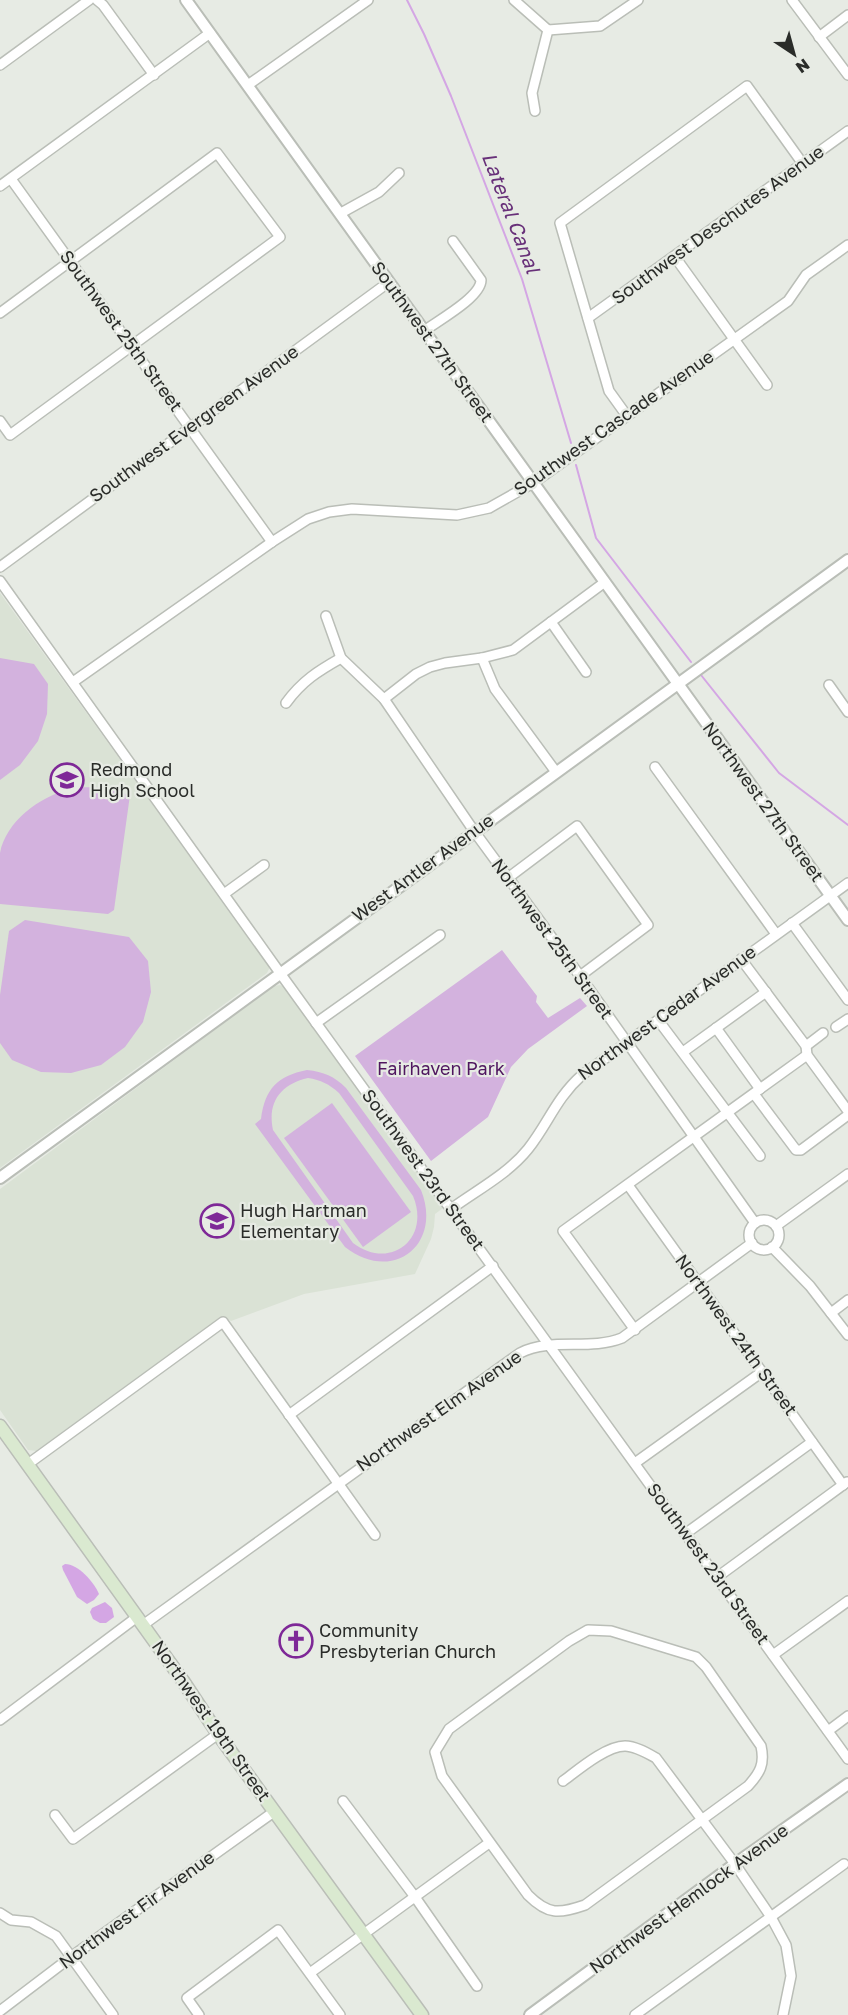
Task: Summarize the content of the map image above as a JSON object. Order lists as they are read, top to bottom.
{
  "streets": {
    "main road": ["Northwest 19th Street"],
    "street": [
      "Southwest Deschutes Avenue",
      "Southwest 25th Street",
      "Southwest 27th Street",
      "Southwest Cascade Avenue",
      "Southwest Evergreen Avenue",
      "Northwest 27th Street",
      "West Antler Avenue",
      "Northwest 25th Street",
      "Northwest Cedar Avenue",
      "Southwest 23rd Street",
      "Northwest 24th Street",
      "Northwest Elm Avenue",
      "Northwest Hemlock Avenue",
      "Northwest Fir Avenue"
    ]
  },
  "crossings": [
    ["Southwest 25th Street", "Southwest Cascade Avenue"],
    ["Southwest 25th Street", "Southwest Evergreen Avenue"],
    ["Southwest 27th Street", "Southwest Cascade Avenue"],
    ["Southwest 27th Street", "Southwest Evergreen Avenue"],
    ["Southwest 27th Street", "Northwest 27th Street"],
    ["Southwest 27th Street", "West Antler Avenue"],
    ["Southwest Cascade Avenue", "Southwest 23rd Street"],
    ["Northwest 27th Street", "West Antler Avenue"],
    ["Northwest 27th Street", "Northwest Cedar Avenue"],
    ["West Antler Avenue", "Northwest 25th Street"],
    ["West Antler Avenue", "Southwest 23rd Street"],
    ["Northwest 25th Street", "Northwest Cedar Avenue"],
    ["Northwest 25th Street", "Northwest Elm Avenue"],
    ["Northwest Cedar Avenue", "Southwest 23rd Street"],
    ["Southwest 23rd Street", "Northwest Elm Avenue"],
    ["Northwest 24th Street", "Northwest Elm Avenue"],
    ["Northwest Elm Avenue", "Northwest 19th Street"],
    ["Northwest 19th Street", "Northwest Fir Avenue"]
  ],
  "water": ["Lateral Canal"],
  "parks": ["Fairhaven Park"],
  "places": {
    "school or university": ["Redmond High School", "Hugh Hartman Elementary"],
    "church": ["Community Presbyterian Church"]
  },
  "north": "bottom right"
}
